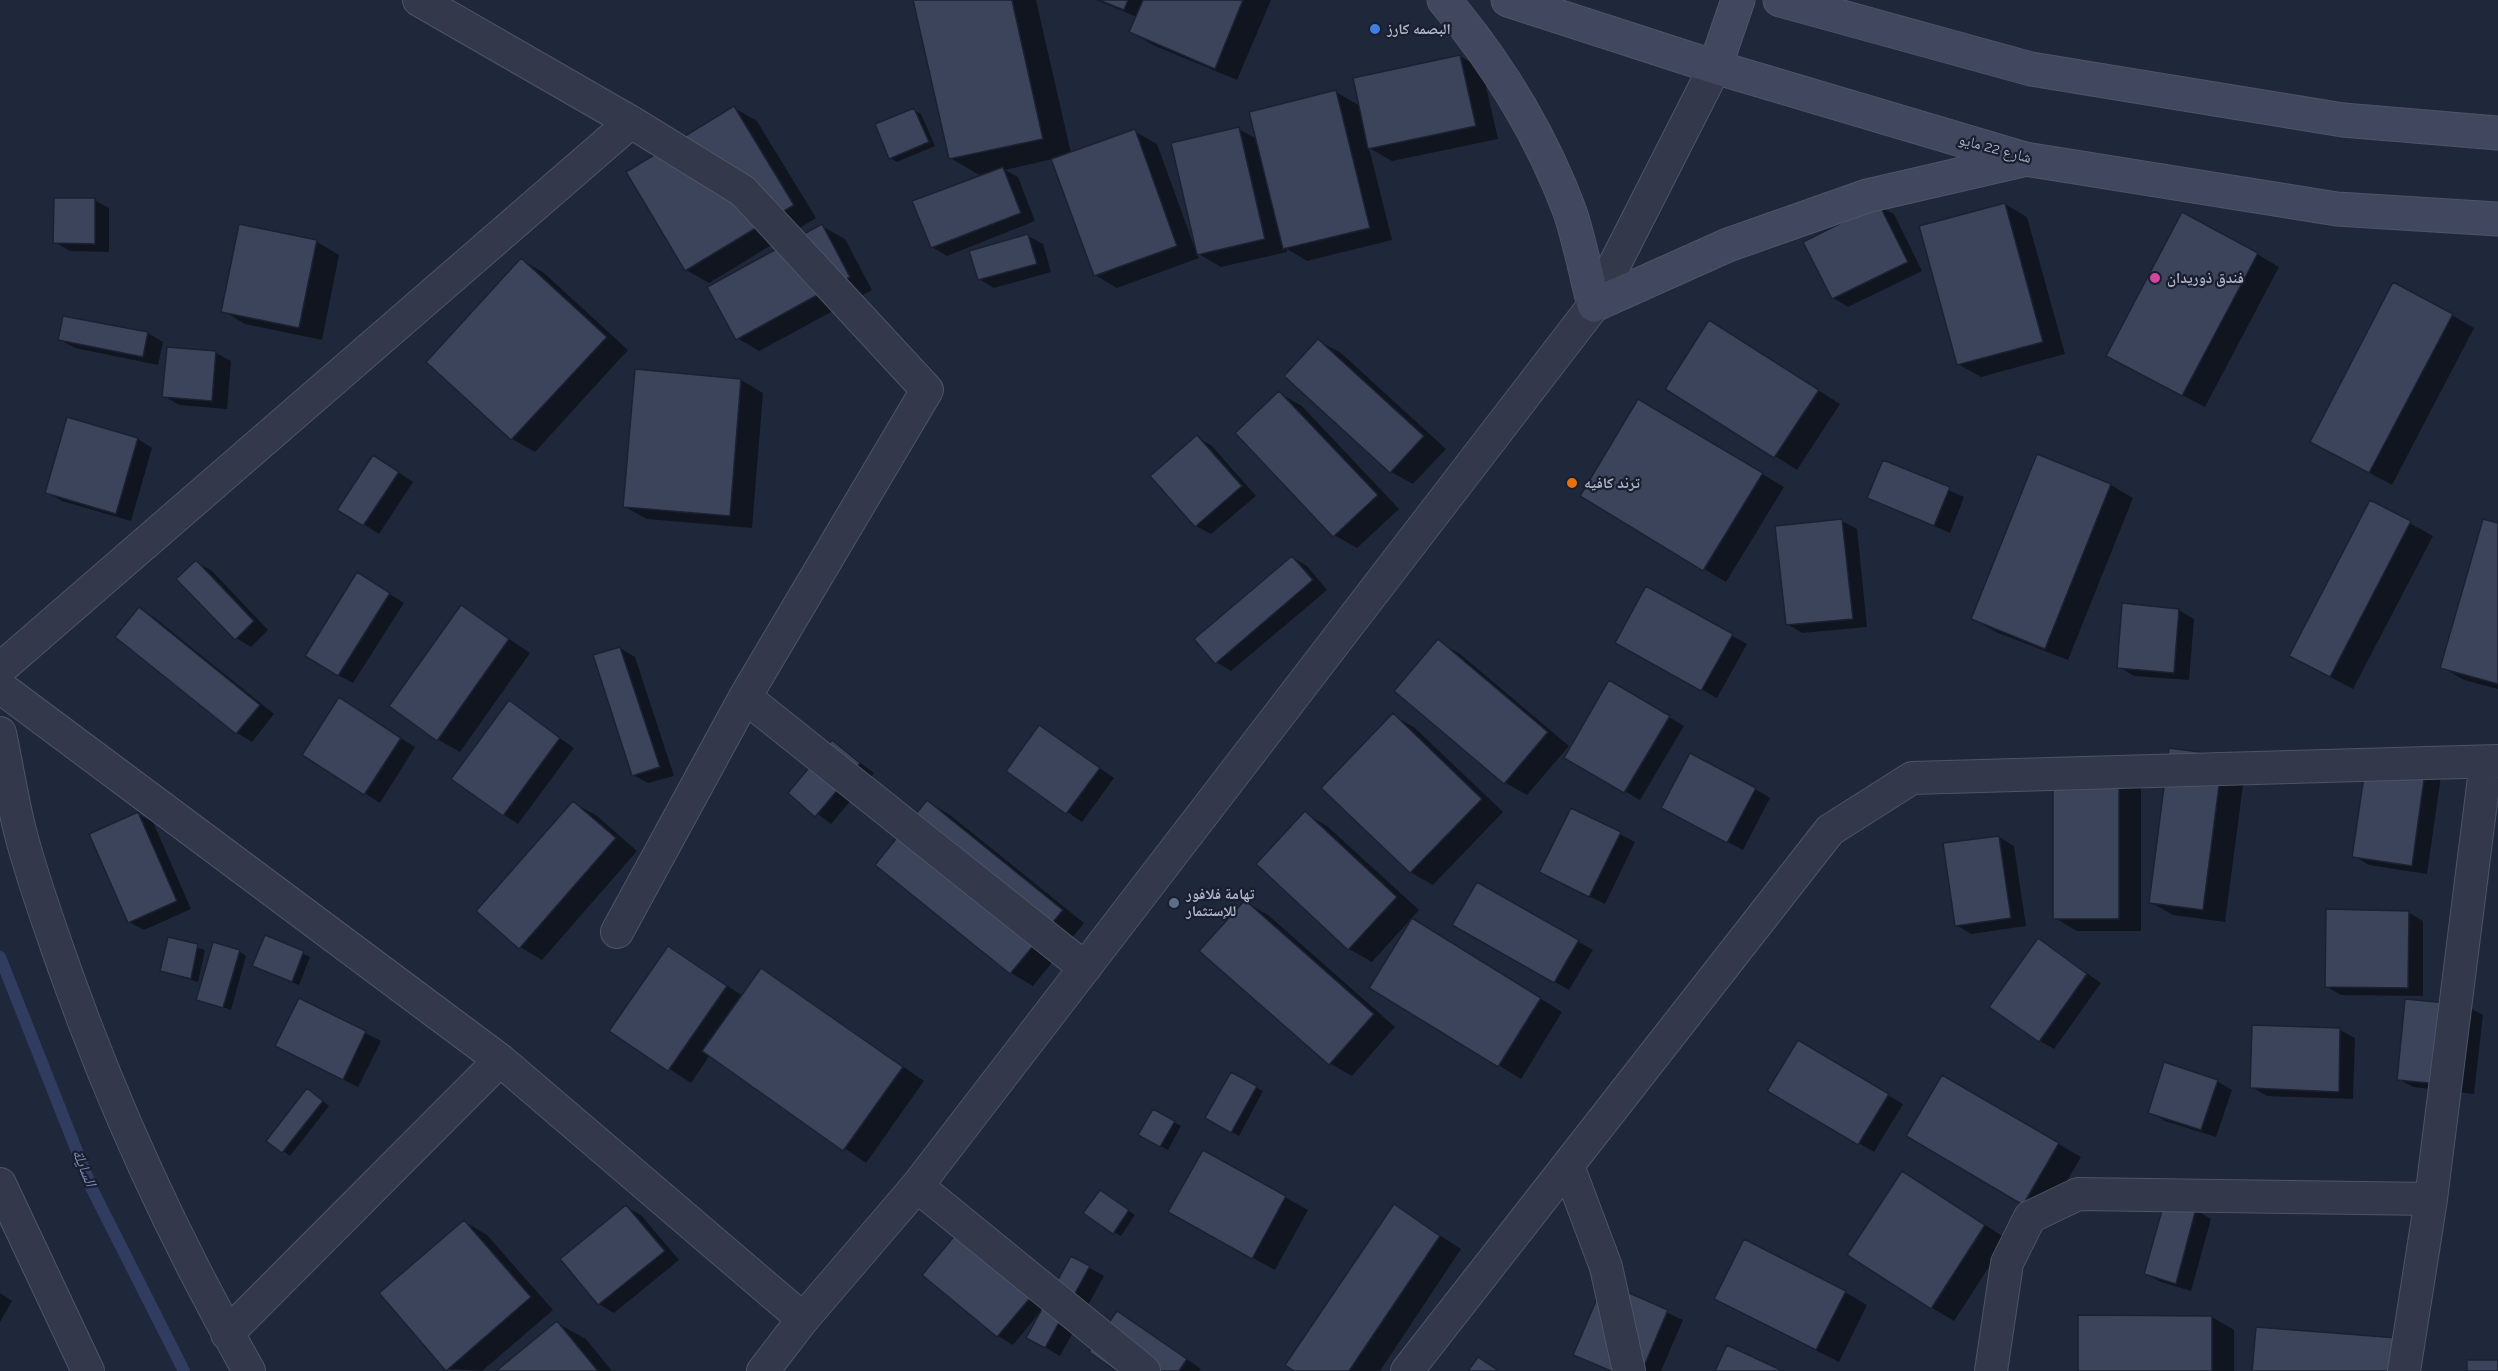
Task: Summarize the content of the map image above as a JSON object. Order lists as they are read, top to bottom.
{
  "streets": {
    "main road": ["شارع 22 مايو"]
  },
  "water": ["السايلة"],
  "places": [
    "البصمه كارز",
    "فندق ذوريدان",
    "ترند كافيه",
    "تهامة فلافور للإستثمار"
  ]
}
